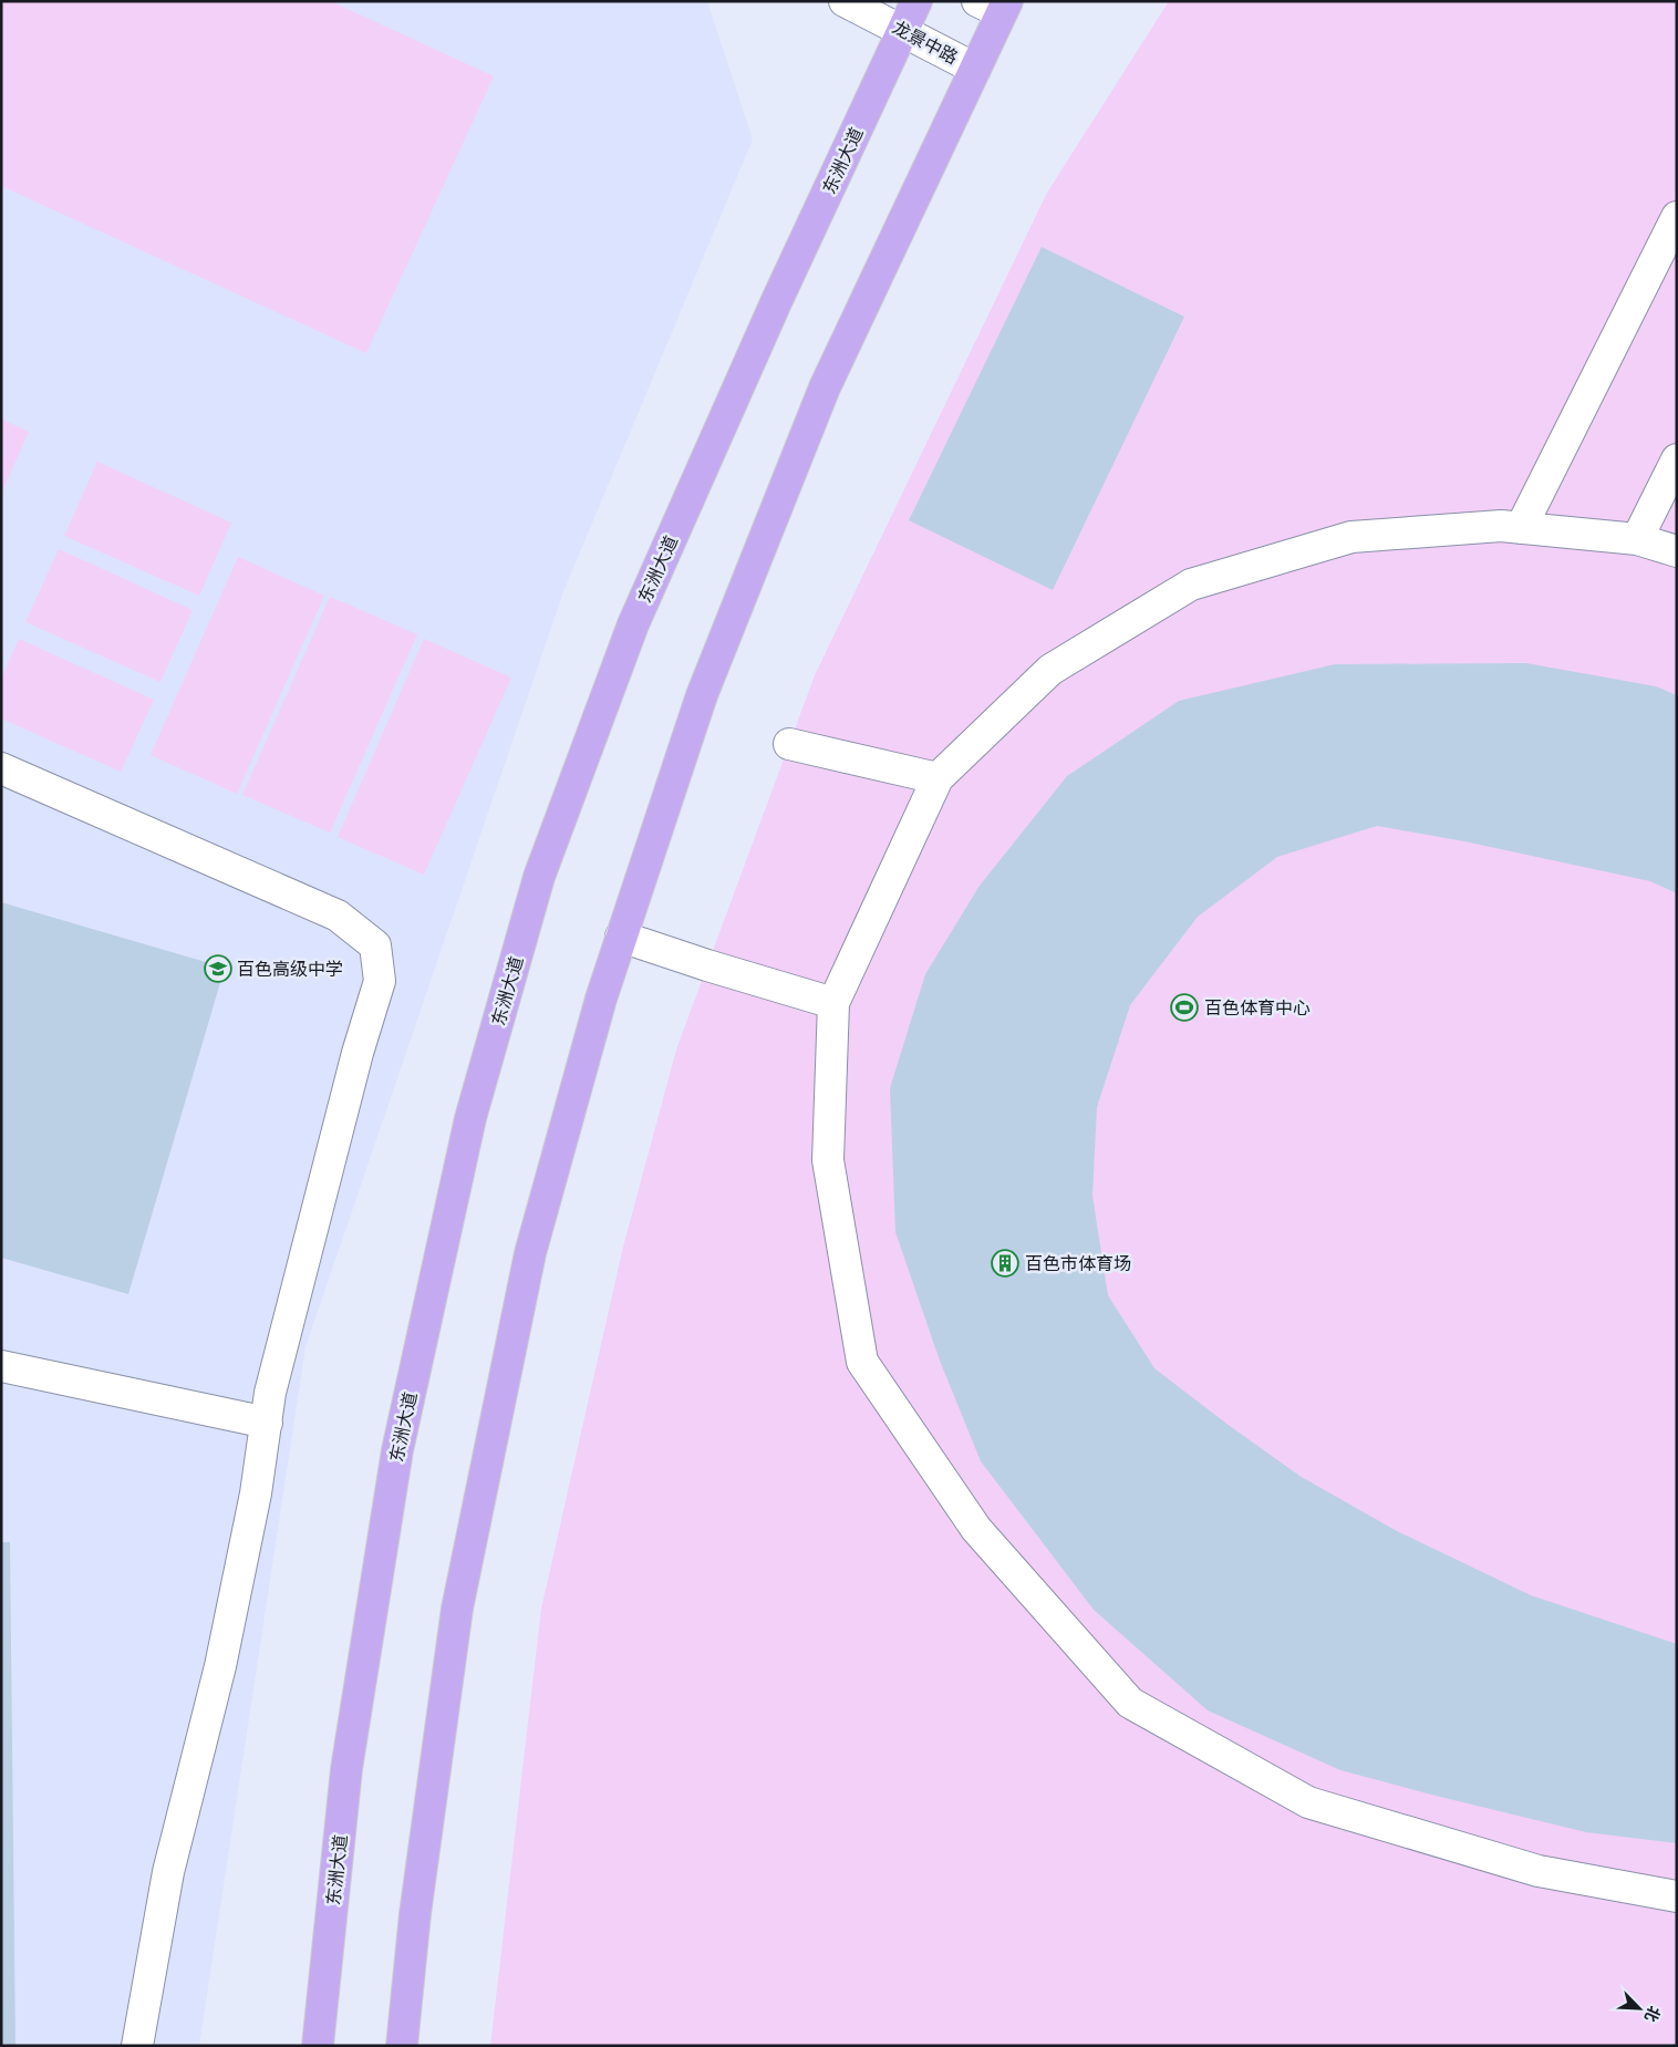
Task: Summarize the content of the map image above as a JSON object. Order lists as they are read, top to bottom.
{
  "streets": {
    "main road": ["东洲大道"],
    "street": ["龙景中路"]
  },
  "crossings": [
    ["龙景中路", "东洲大道"]
  ],
  "places": {
    "school or university": ["百色高级中学"],
    "sports": ["百色体育中心"],
    "building": ["百色市体育场"]
  },
  "north": "bottom right"
}
